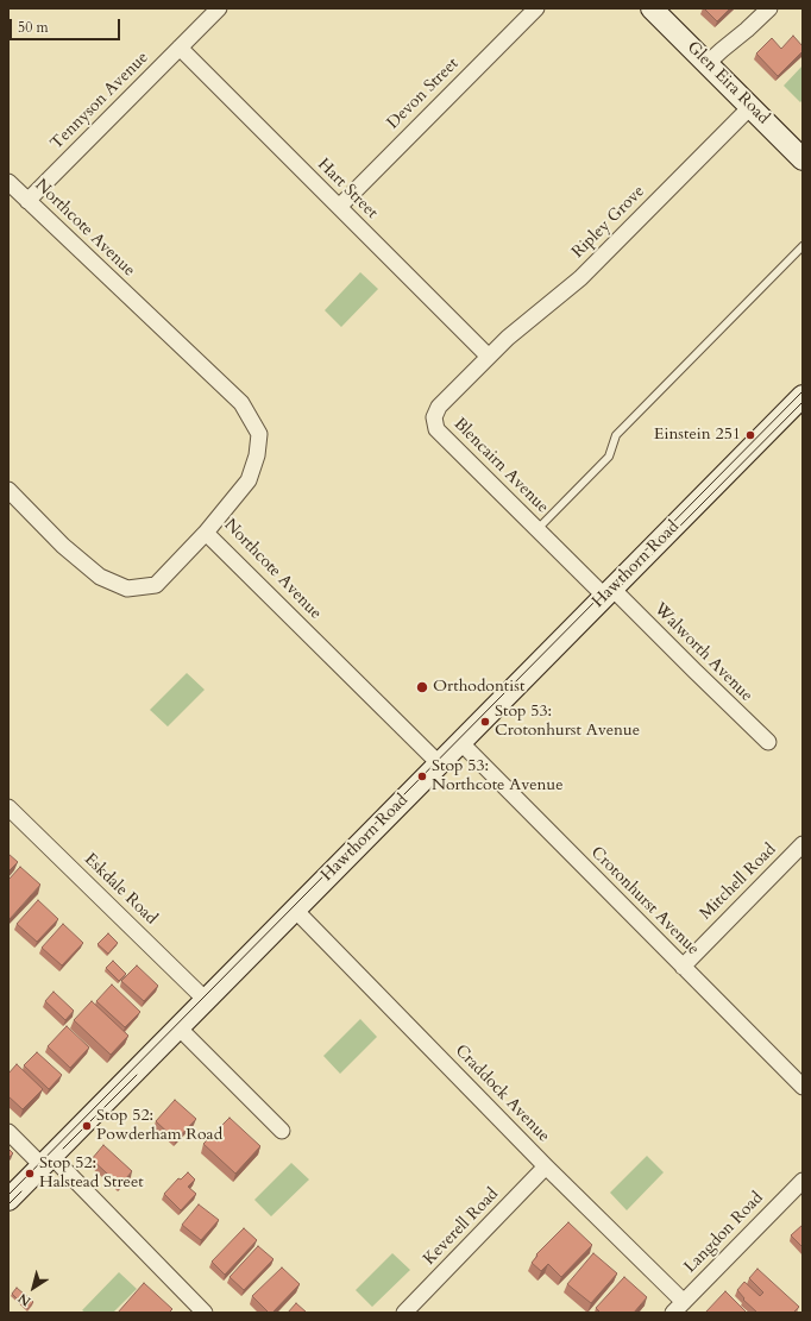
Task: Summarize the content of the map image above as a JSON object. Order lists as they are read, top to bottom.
{
  "streets": {
    "main road": ["Glen Eira Road", "Hawthorn Road"],
    "street": [
      "Devon Street",
      "Tennyson Avenue",
      "Hart Street",
      "Ripley Grove",
      "Northcote Avenue",
      "Blencairn Avenue",
      "Walworth Avenue",
      "Mitchell Road",
      "Eskdale Road",
      "Crotonhurst Avenue",
      "Craddock Avenue",
      "Keverell Road",
      "Langdon Road"
    ]
  },
  "crossings": [
    ["Glen Eira Road", "Ripley Grove"],
    ["Devon Street", "Hart Street"],
    ["Tennyson Avenue", "Hart Street"],
    ["Tennyson Avenue", "Northcote Avenue"],
    ["Hart Street", "Ripley Grove"],
    ["Hart Street", "Blencairn Avenue"],
    ["Ripley Grove", "Blencairn Avenue"],
    ["Northcote Avenue", "Hawthorn Road"],
    ["Blencairn Avenue", "Hawthorn Road"],
    ["Blencairn Avenue", "Walworth Avenue"],
    ["Hawthorn Road", "Walworth Avenue"],
    ["Hawthorn Road", "Eskdale Road"],
    ["Hawthorn Road", "Crotonhurst Avenue"],
    ["Hawthorn Road", "Craddock Avenue"],
    ["Mitchell Road", "Crotonhurst Avenue"],
    ["Craddock Avenue", "Keverell Road"],
    ["Craddock Avenue", "Langdon Road"]
  ],
  "places": [
    "Einstein 251",
    "Orthodontist",
    "Stop 53: Crotonhurst Avenue",
    "Stop 53: Northcote Avenue",
    "Stop 52: Powderham Road",
    "Stop 52: Halstead Street"
  ],
  "scale_bar": "50 m",
  "north": "bottom left"
}
